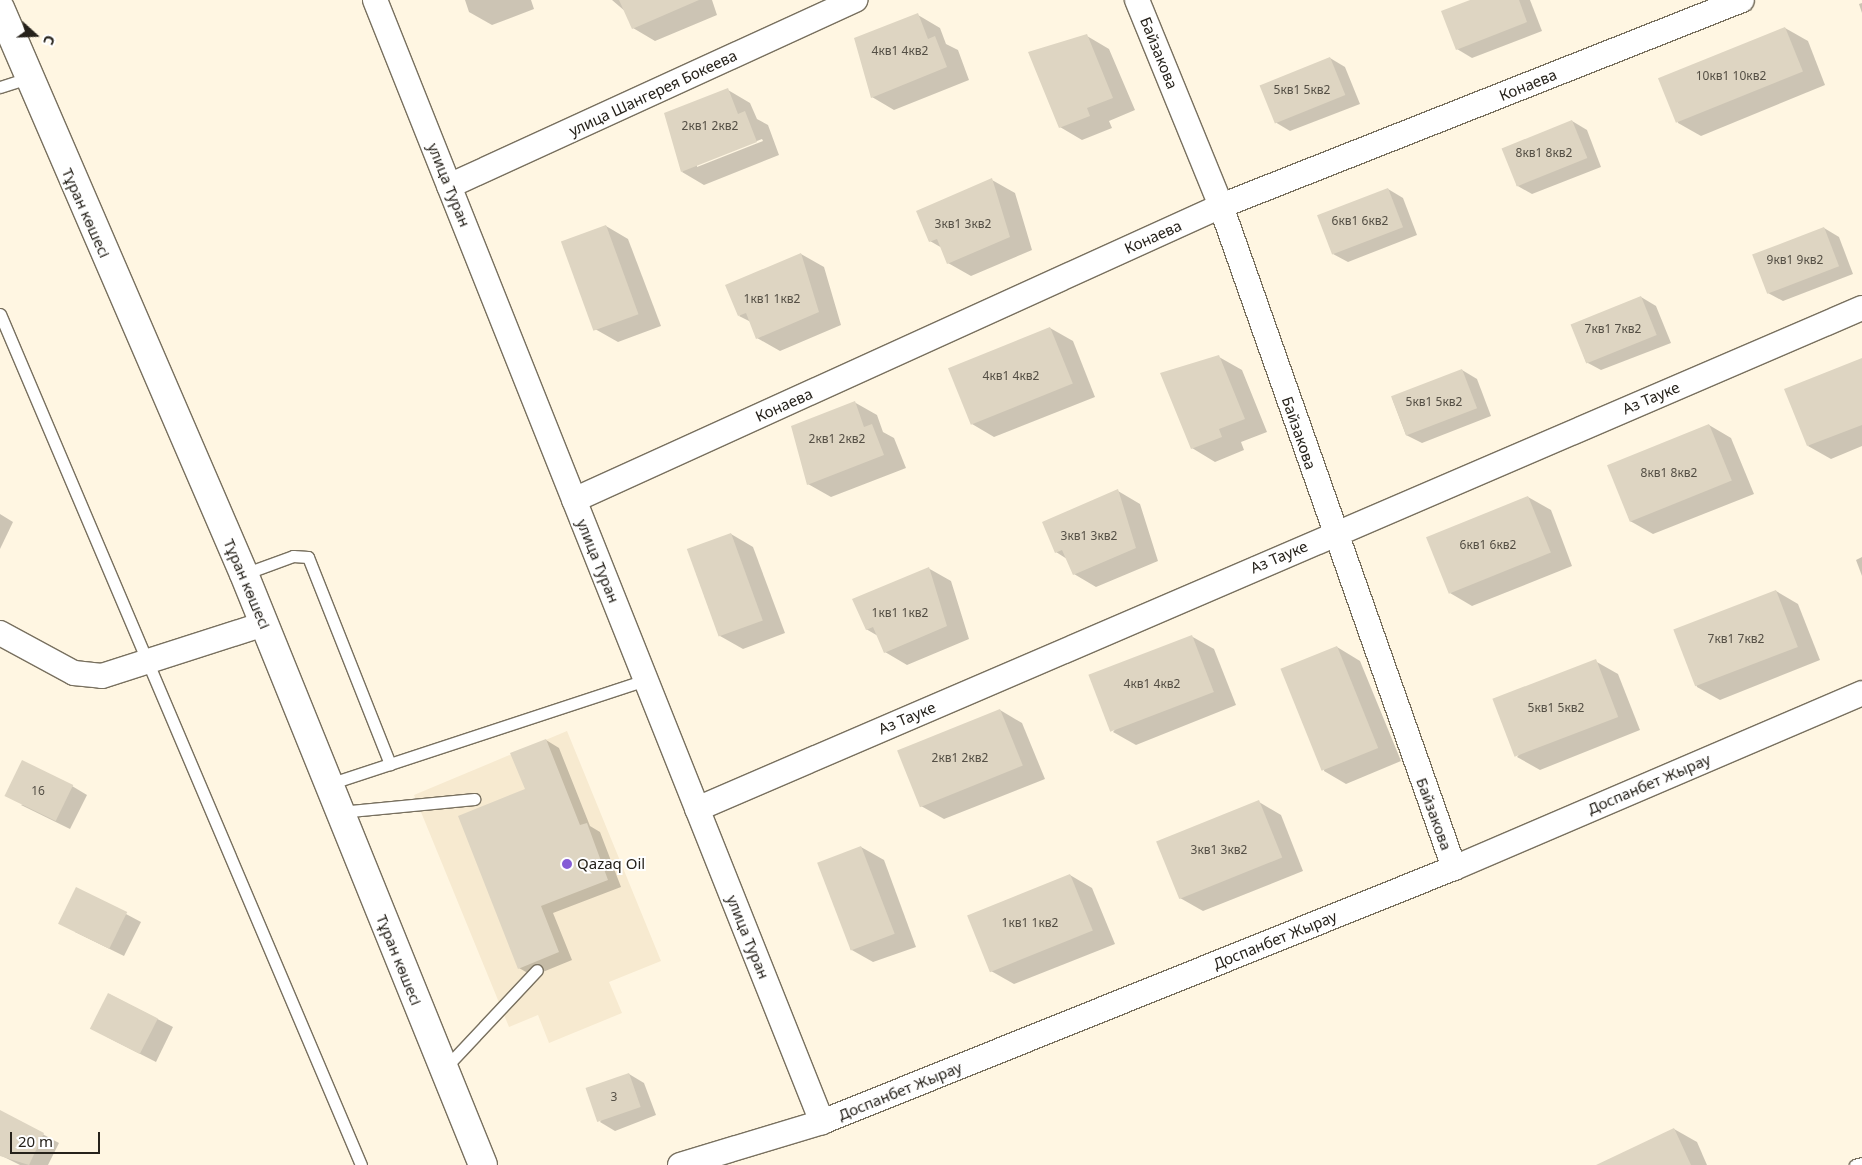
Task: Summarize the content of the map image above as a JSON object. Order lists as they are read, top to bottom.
{
  "streets": {
    "main road": ["Тұран көшесі"],
    "street": [
      "Байзакова",
      "Конаева",
      "улица Шангерея Бокеева",
      "улица Туран",
      "Аз Тауке",
      "Доспанбет Жырау"
    ]
  },
  "crossings": [
    ["Байзакова", "Конаева"],
    ["Байзакова", "Аз Тауке"],
    ["Байзакова", "Доспанбет Жырау"],
    ["Конаева", "улица Туран"],
    ["улица Шангерея Бокеева", "улица Туран"],
    ["улица Туран", "Аз Тауке"],
    ["улица Туран", "Доспанбет Жырау"]
  ],
  "places": ["Qazaq Oil"],
  "house_numbers": [
    "4кв1 4кв2",
    "10кв1 10кв2",
    "5кв1 5кв2",
    "2кв1 2кв2",
    "8кв1 8кв2",
    "6кв1 6кв2",
    "3кв1 3кв2",
    "9кв1 9кв2",
    "1кв1 1кв2",
    "7кв1 7кв2",
    "4кв1 4кв2",
    "5кв1 5кв2",
    "2кв1 2кв2",
    "8кв1 8кв2",
    "3кв1 3кв2",
    "6кв1 6кв2",
    "1кв1 1кв2",
    "7кв1 7кв2",
    "4кв1 4кв2",
    "5кв1 5кв2",
    "2кв1 2кв2",
    "16",
    "3кв1 3кв2",
    "1кв1 1кв2",
    "3"
  ],
  "scale_bar": "20 m",
  "north": "right"
}
